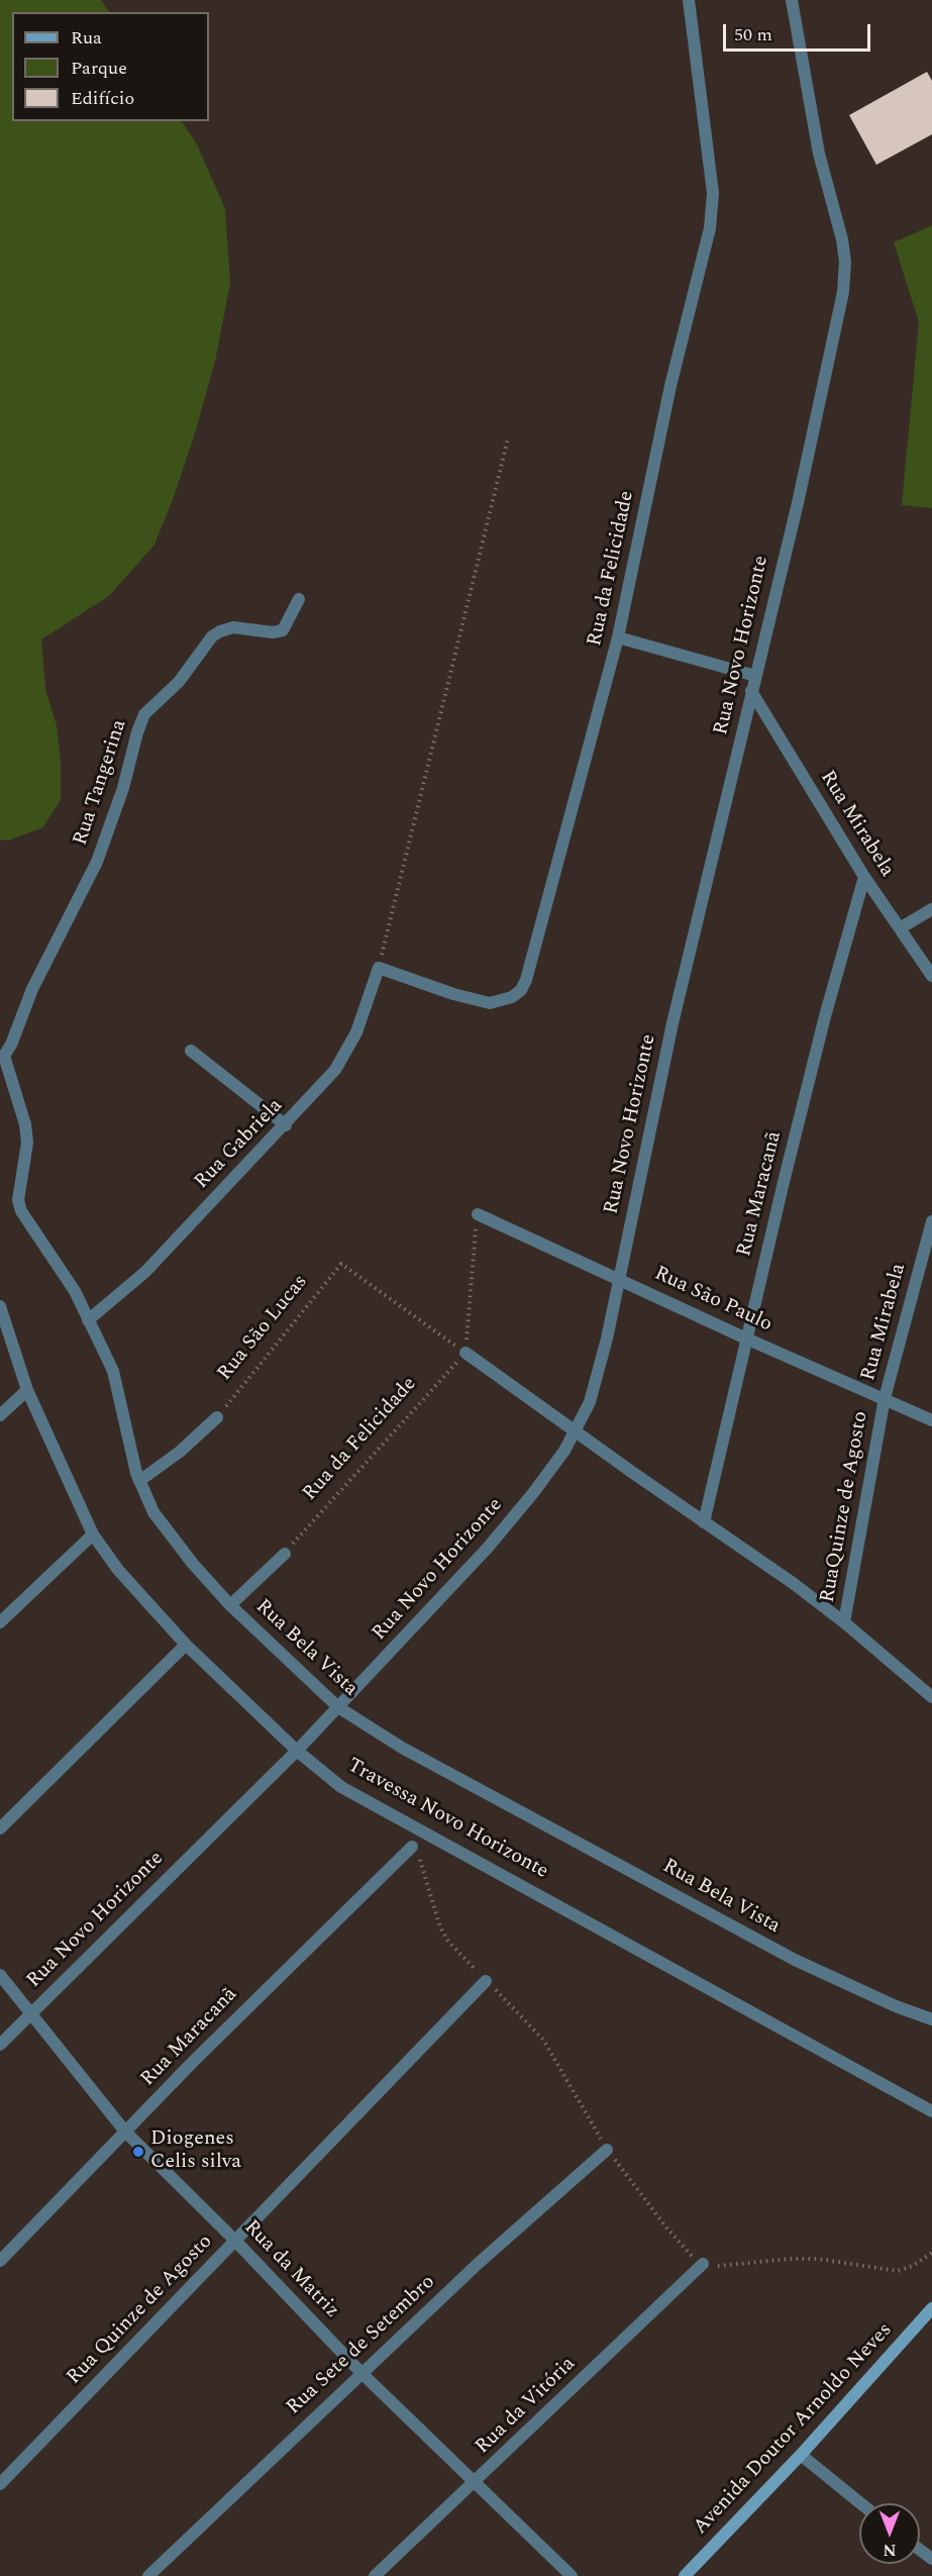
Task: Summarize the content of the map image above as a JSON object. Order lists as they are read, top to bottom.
{
  "streets": {
    "main road": ["Avenida Doutor Arnoldo Neves"],
    "street": [
      "Rua da Felicidade",
      "Rua Novo Horizonte",
      "Rua Tangerina",
      "Rua Mirabela",
      "Rua Gabriela",
      "Rua Maracanã",
      "Rua São Paulo",
      "RuaQuinze de Agosto",
      "Rua Bela Vista",
      "Travessa Novo Horizonte",
      "Rua da Matriz",
      "Rua Quinze de Agosto",
      "Rua Sete de Setembro",
      "Rua da Vitória"
    ],
    "path": ["Rua São Lucas"]
  },
  "crossings": [
    ["Rua da Felicidade", "Rua Gabriela"],
    ["Rua da Felicidade", "Rua São Lucas"],
    ["Rua Novo Horizonte", "Rua Mirabela"],
    ["Rua Novo Horizonte", "Rua São Paulo"],
    ["Rua Novo Horizonte", "Rua Bela Vista"],
    ["Rua Novo Horizonte", "Travessa Novo Horizonte"],
    ["Rua Novo Horizonte", "Rua da Matriz"],
    ["Rua Tangerina", "Rua Bela Vista"],
    ["Rua Mirabela", "Rua Maracanã"],
    ["Rua Mirabela", "Rua São Paulo"],
    ["Rua Mirabela", "RuaQuinze de Agosto"],
    ["Rua Gabriela", "Rua Bela Vista"],
    ["Rua Maracanã", "Rua São Paulo"],
    ["Rua Maracanã", "Rua da Matriz"],
    ["Rua São Paulo", "RuaQuinze de Agosto"],
    ["Rua da Matriz", "Rua Quinze de Agosto"],
    ["Rua da Matriz", "Rua Sete de Setembro"],
    ["Rua da Matriz", "Rua da Vitória"]
  ],
  "places": ["Diogenes Celis silva"],
  "legend": ["Rua", "Parque", "Edifício"],
  "scale_bar": "50 m",
  "north": "bottom"
}
